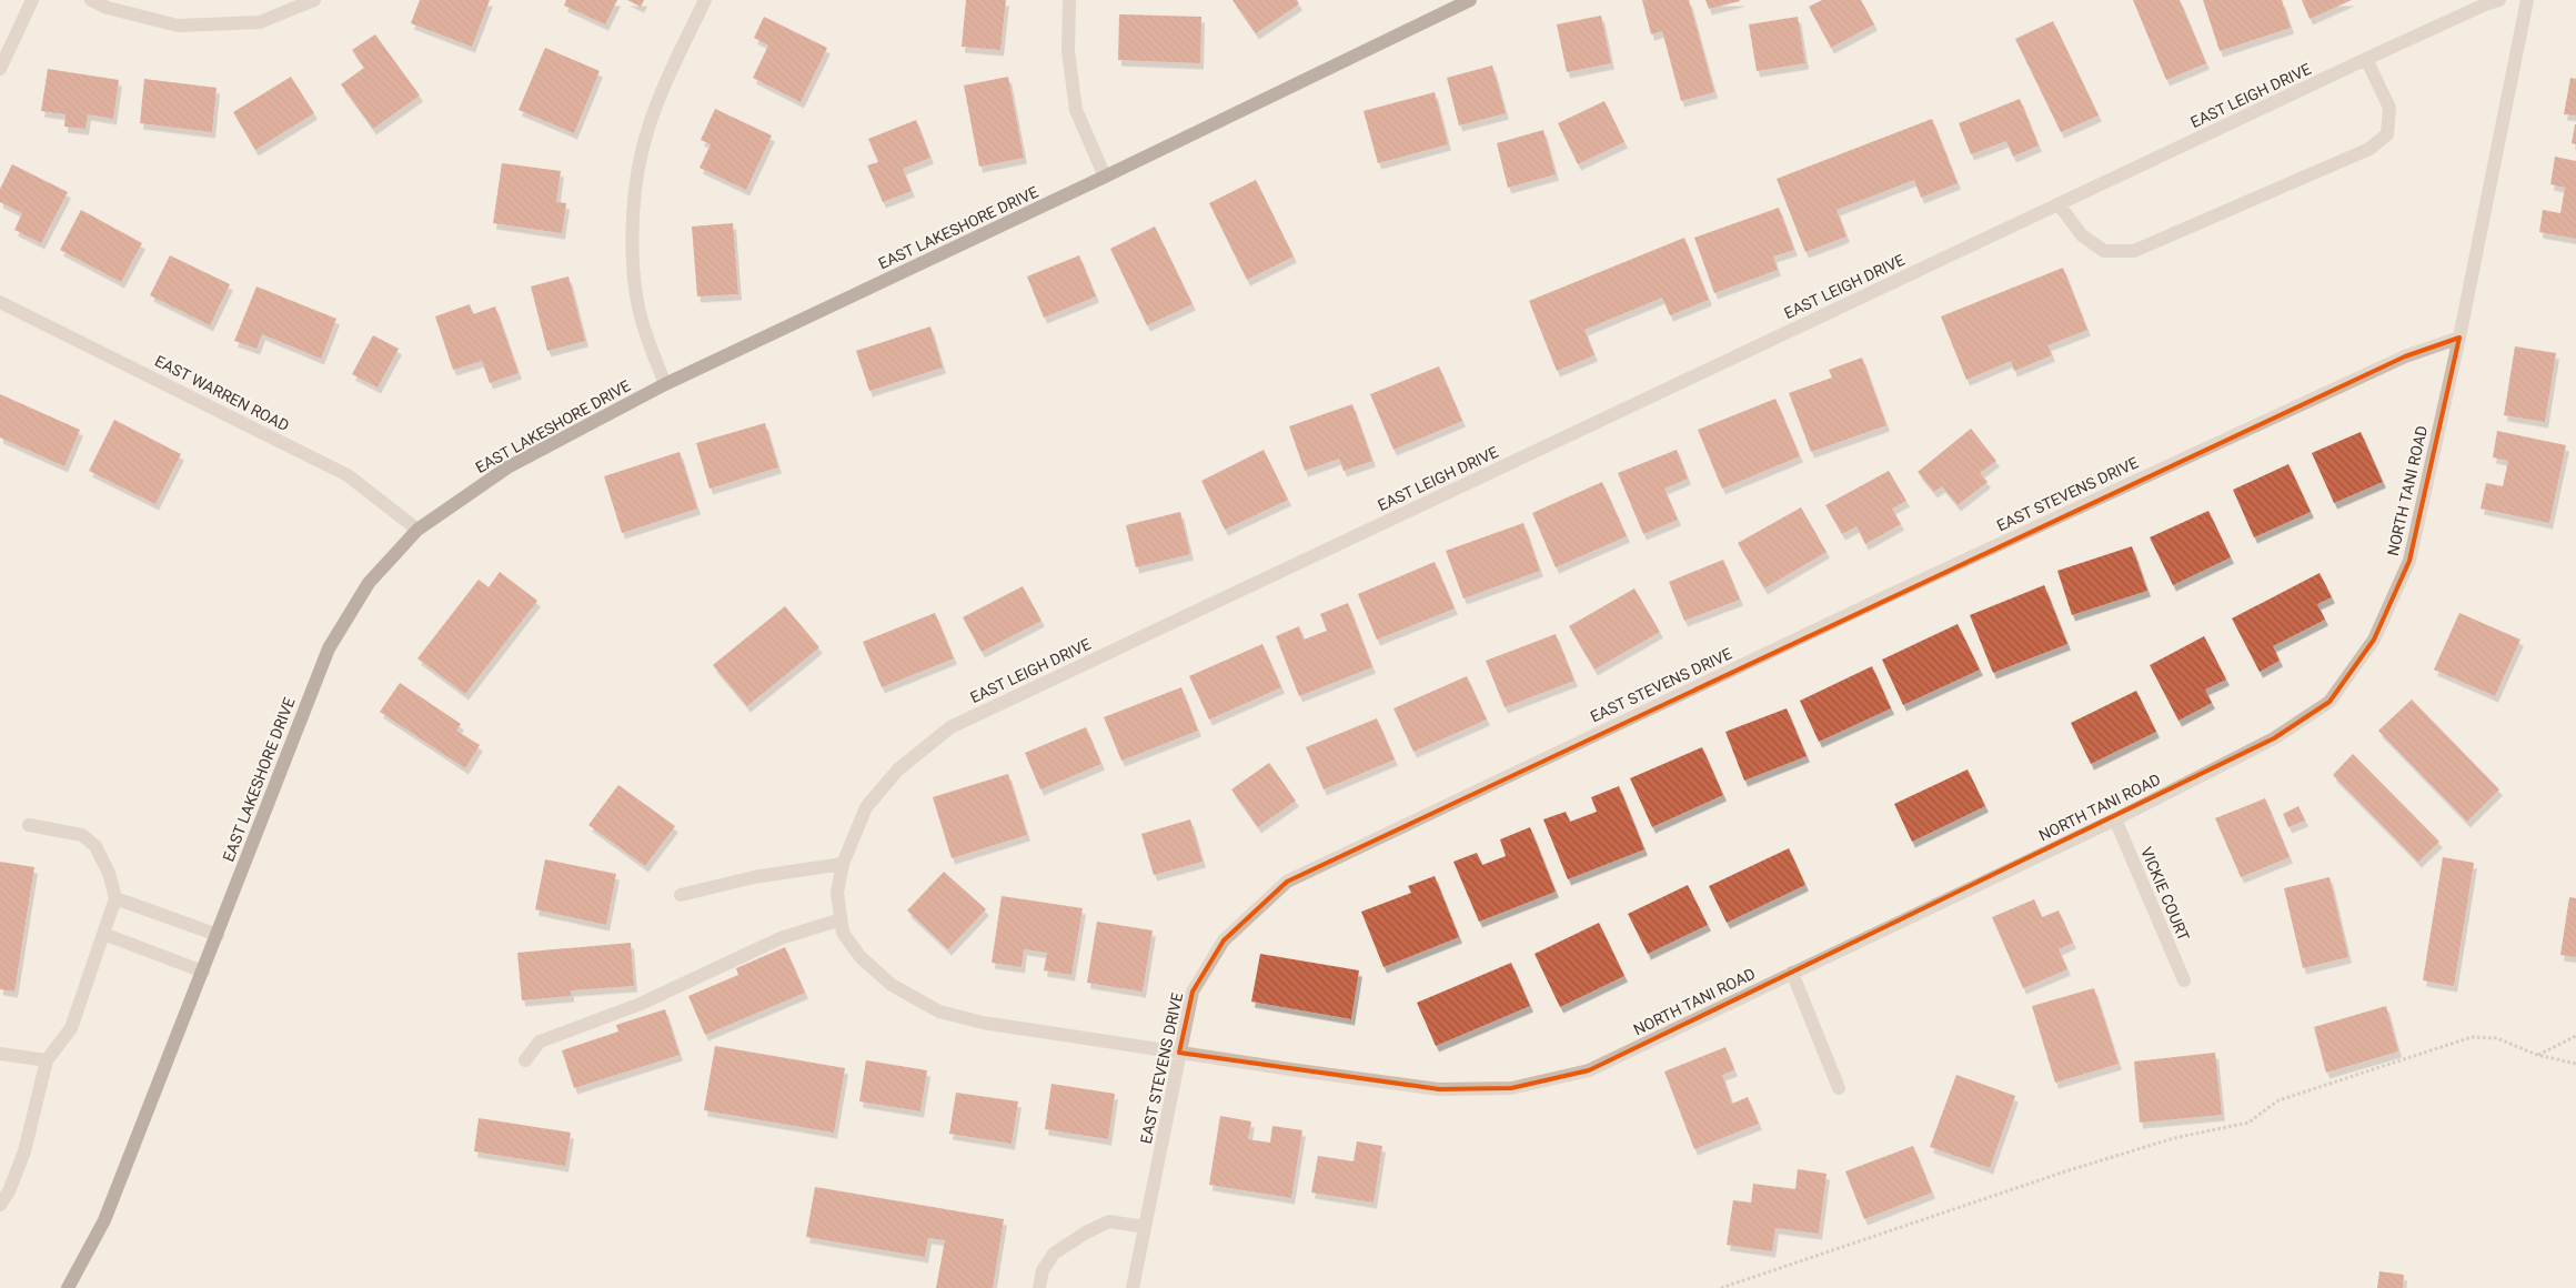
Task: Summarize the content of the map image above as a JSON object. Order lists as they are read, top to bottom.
{
  "streets": {
    "main road": ["EAST LAKESHORE DRIVE"],
    "street": [
      "EAST LEIGH DRIVE",
      "EAST WARREN ROAD",
      "NORTH TANI ROAD",
      "EAST STEVENS DRIVE",
      "VICKIE COURT"
    ]
  },
  "crossings": [
    ["EAST LEIGH DRIVE", "NORTH TANI ROAD"],
    ["EAST LEIGH DRIVE", "EAST STEVENS DRIVE"],
    ["EAST LAKESHORE DRIVE", "EAST WARREN ROAD"],
    ["NORTH TANI ROAD", "EAST STEVENS DRIVE"],
    ["NORTH TANI ROAD", "VICKIE COURT"]
  ]
}
